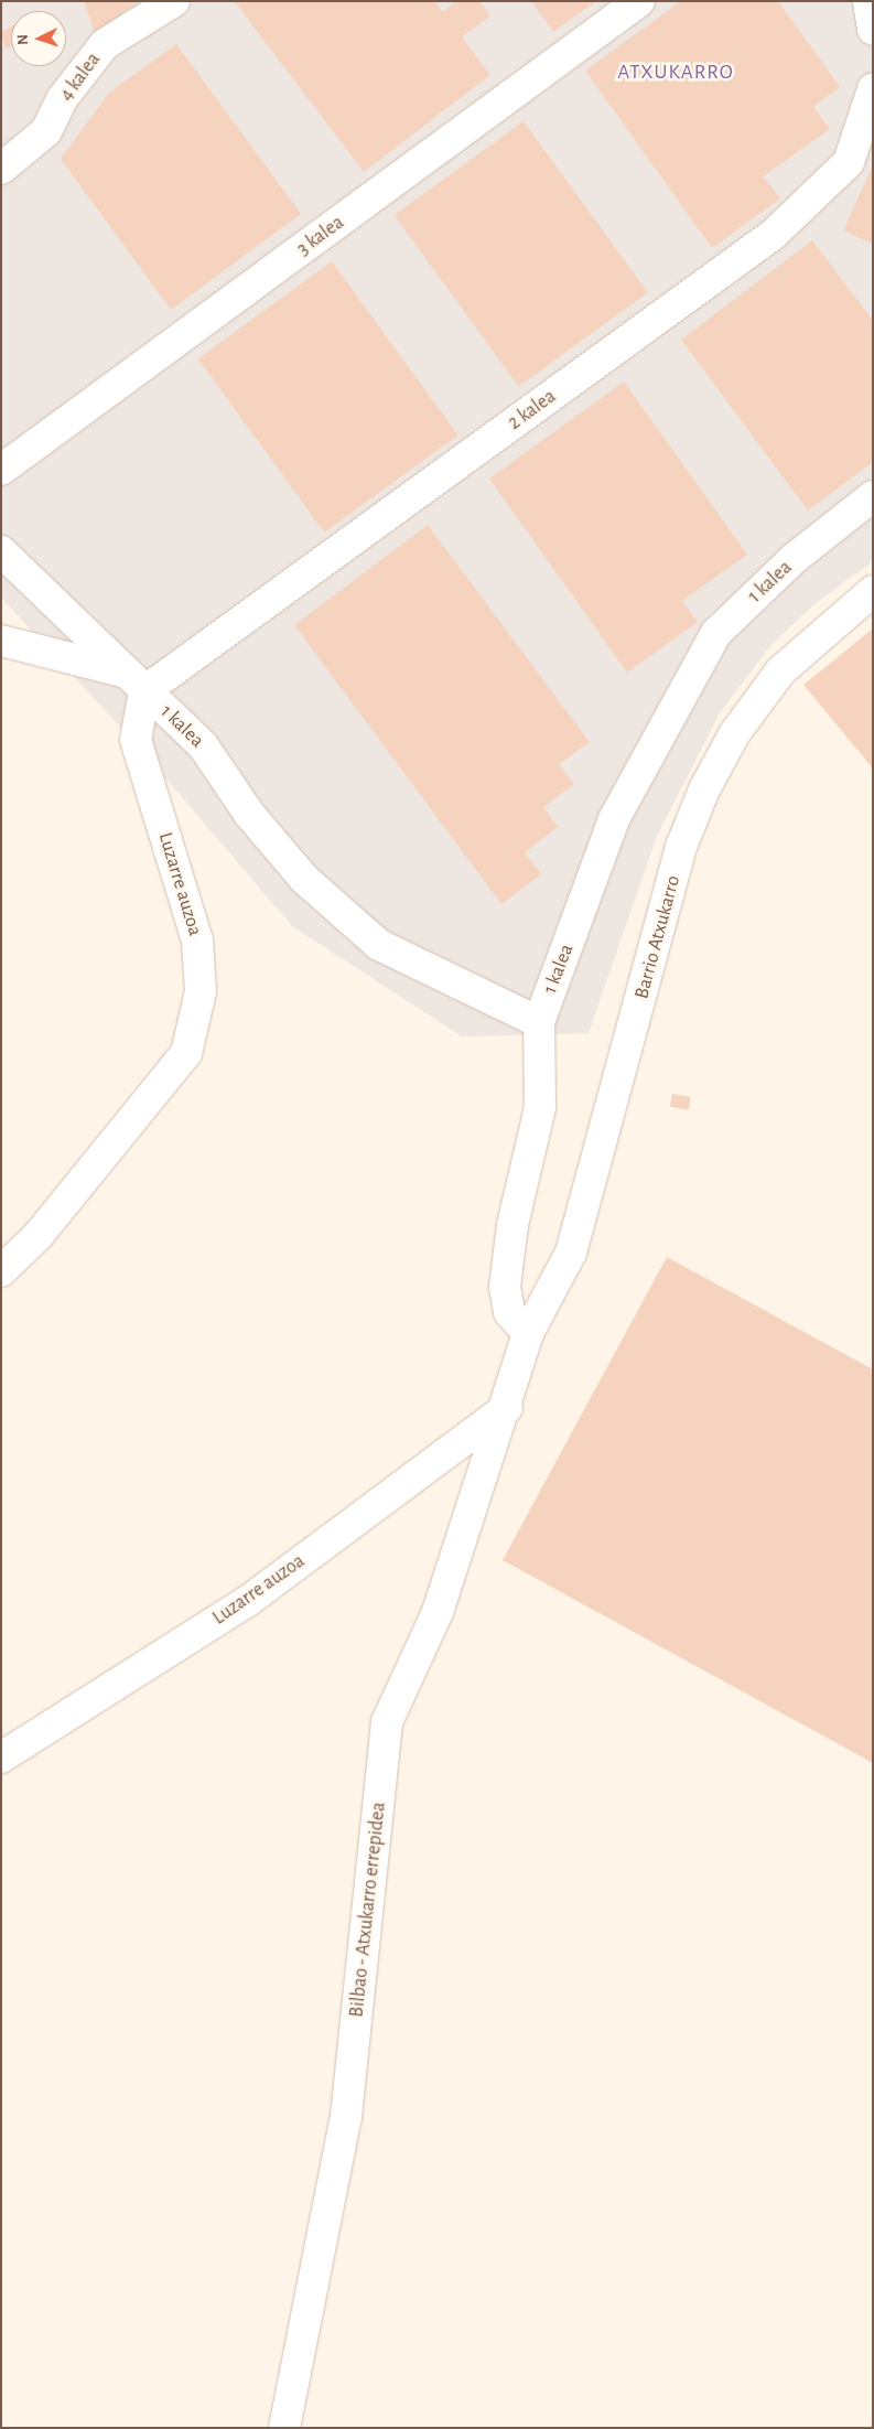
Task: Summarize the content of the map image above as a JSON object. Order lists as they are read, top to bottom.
{
  "streets": {
    "street": [
      "4 kalea",
      "3 kalea",
      "2 kalea",
      "1 kalea",
      "Luzarre auzoa",
      "Barrio Atxukarro",
      "Bilbao - Atxukarro errepidea"
    ]
  },
  "crossings": [
    ["2 kalea", "1 kalea"],
    ["2 kalea", "Luzarre auzoa"],
    ["1 kalea", "Luzarre auzoa"],
    ["Luzarre auzoa", "Barrio Atxukarro"],
    ["Luzarre auzoa", "Bilbao - Atxukarro errepidea"],
    ["Barrio Atxukarro", "Bilbao - Atxukarro errepidea"]
  ],
  "districts": ["ATXUKARRO"],
  "north": "left"
}
